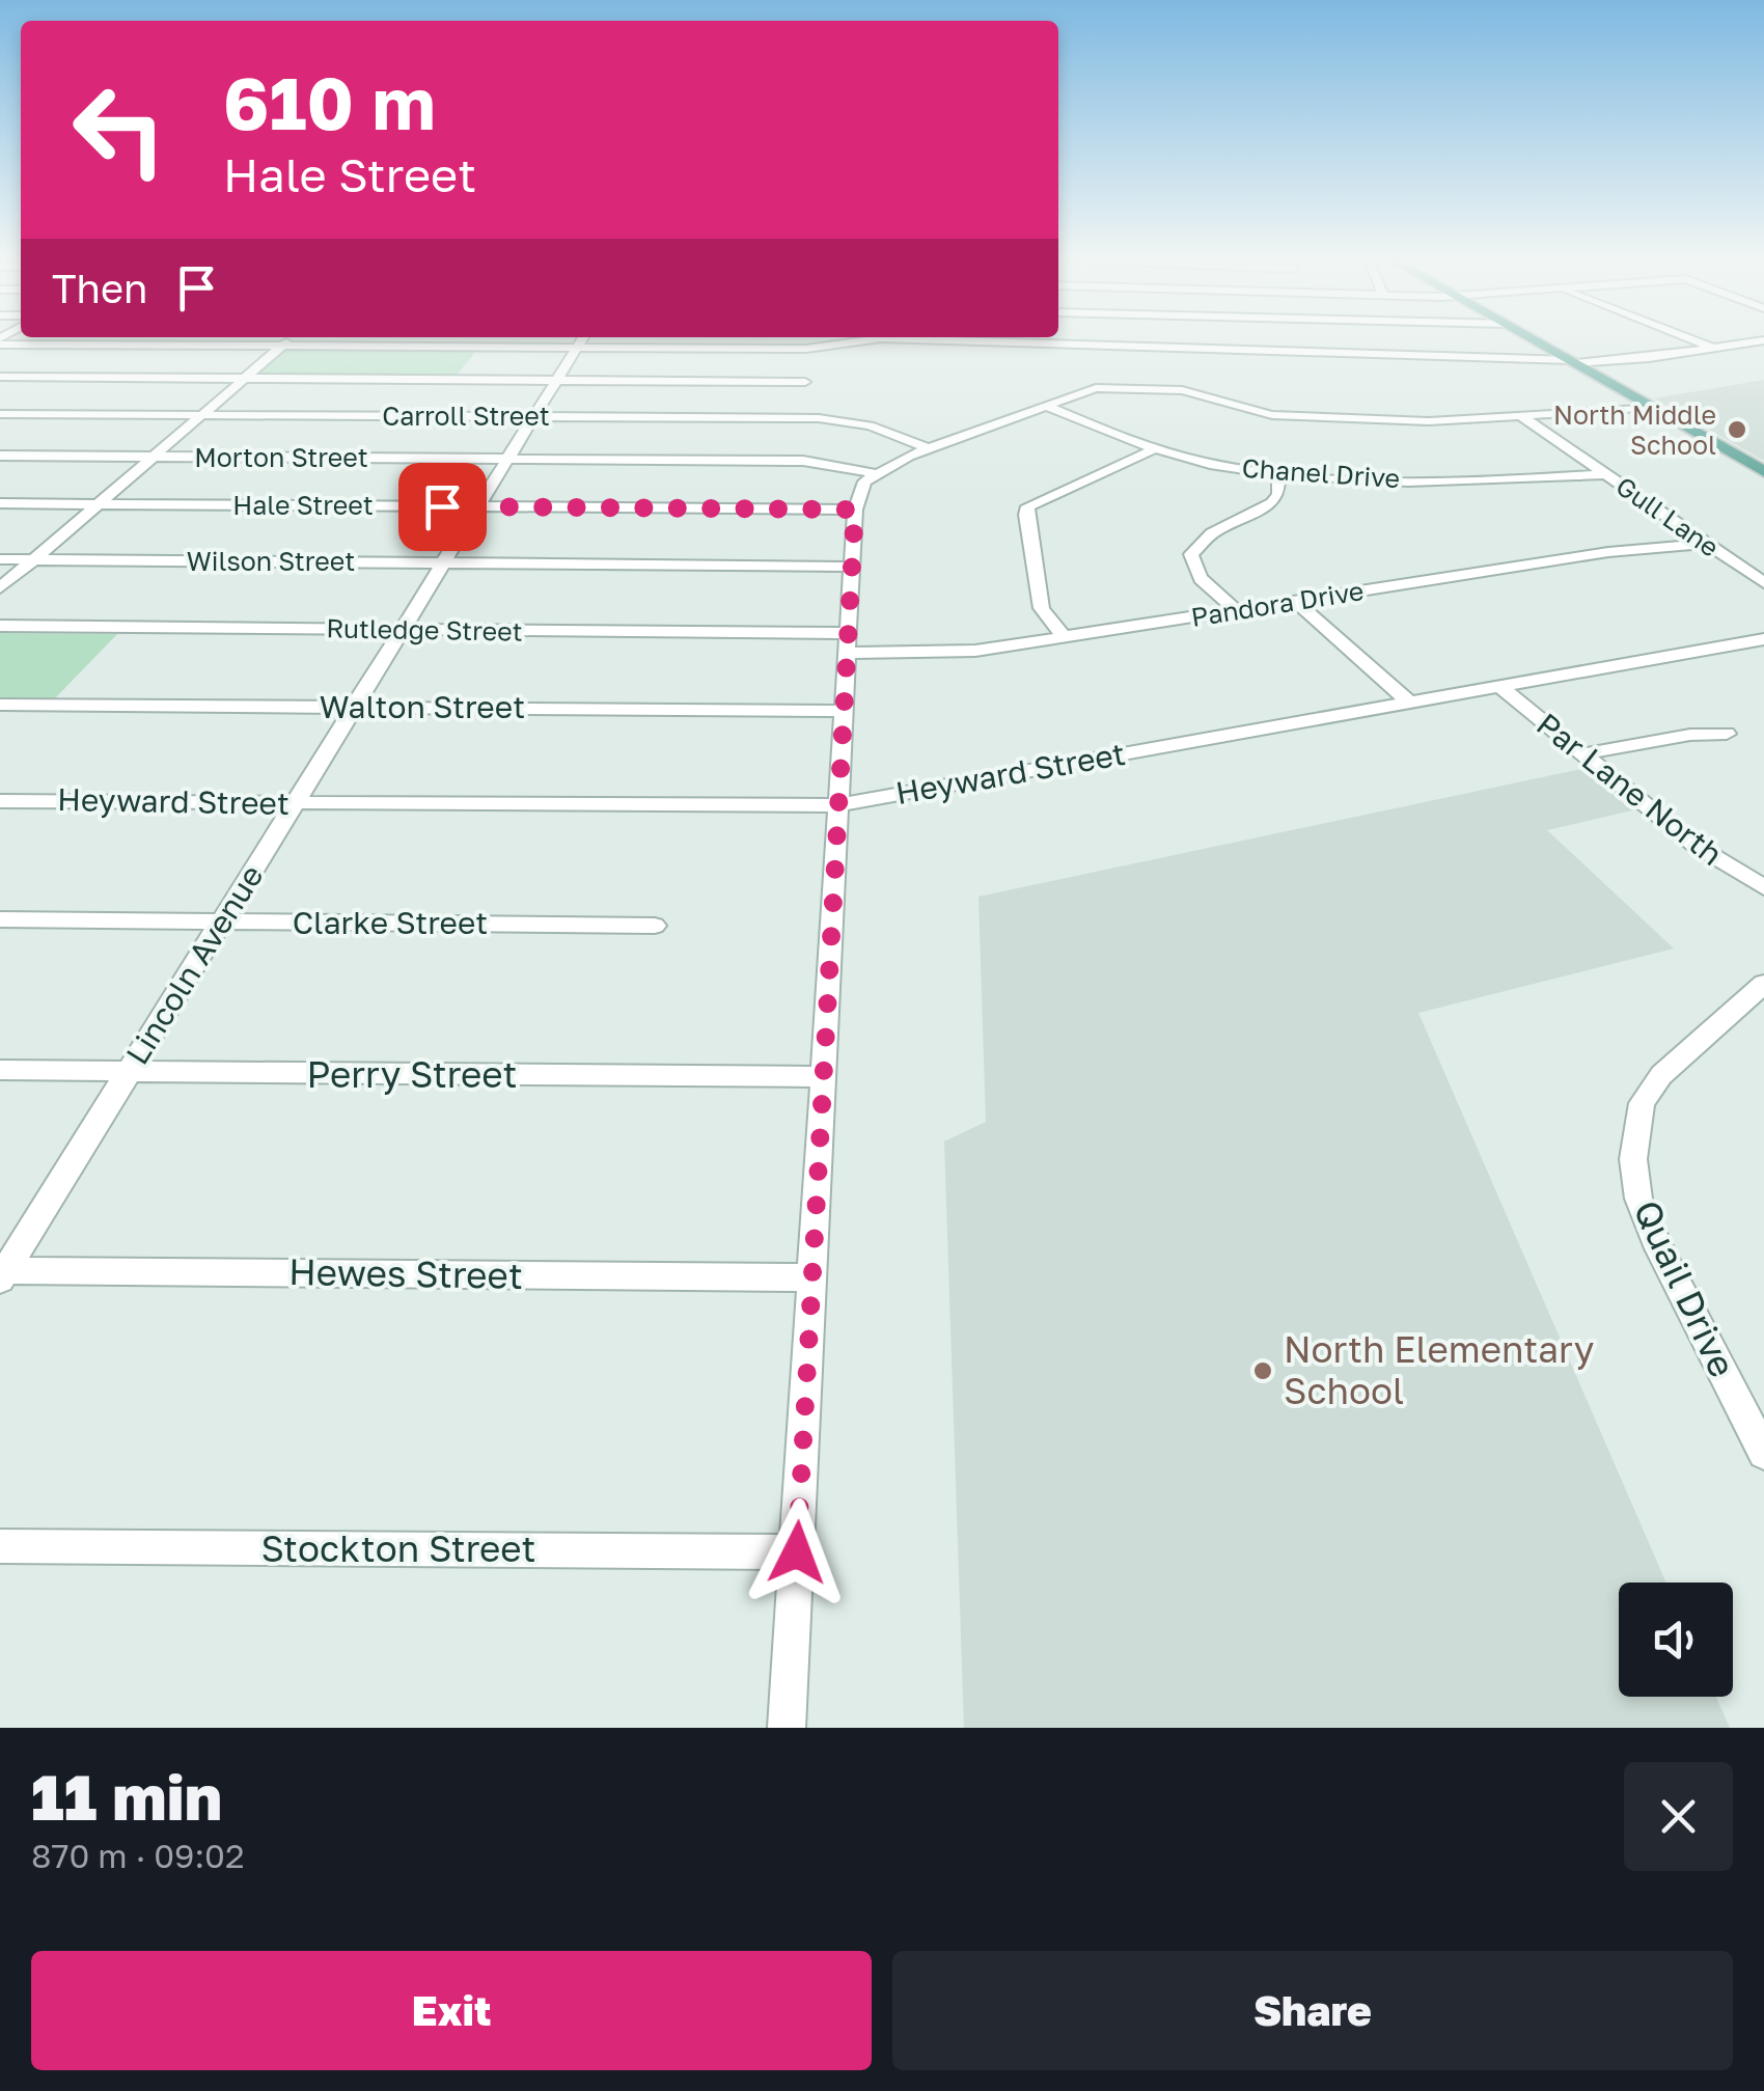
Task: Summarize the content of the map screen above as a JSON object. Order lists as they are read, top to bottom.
{
  "streets": {
    "street": [
      "Carroll Street",
      "Morton Street",
      "Chanel Drive",
      "Hale Street",
      "Gull Lane",
      "Wilson Street",
      "Pandora Drive",
      "Rutledge Street",
      "Walton Street",
      "Heyward Street",
      "Par Lane North",
      "Clarke Street",
      "Lincoln Avenue",
      "Perry Street",
      "Hewes Street",
      "Quail Drive",
      "Stockton Street"
    ]
  },
  "crossings": [
    ["Carroll Street", "Lincoln Avenue"],
    ["Morton Street", "Lincoln Avenue"],
    ["Chanel Drive", "Gull Lane"],
    ["Hale Street", "Lincoln Avenue"],
    ["Gull Lane", "Pandora Drive"],
    ["Wilson Street", "Lincoln Avenue"],
    ["Pandora Drive", "Rutledge Street"],
    ["Rutledge Street", "Lincoln Avenue"],
    ["Walton Street", "Lincoln Avenue"],
    ["Heyward Street", "Par Lane North"],
    ["Heyward Street", "Lincoln Avenue"],
    ["Clarke Street", "Lincoln Avenue"],
    ["Lincoln Avenue", "Perry Street"],
    ["Lincoln Avenue", "Hewes Street"]
  ],
  "places": ["North Middle School", "North Elementary School"],
  "page": {
    "turn": ["610 m", "Hale Street"],
    "then": "Then",
    "heading": ["11 min", "870 m · 09:02"],
    "buttons": ["Exit", "Share"]
  }
}
